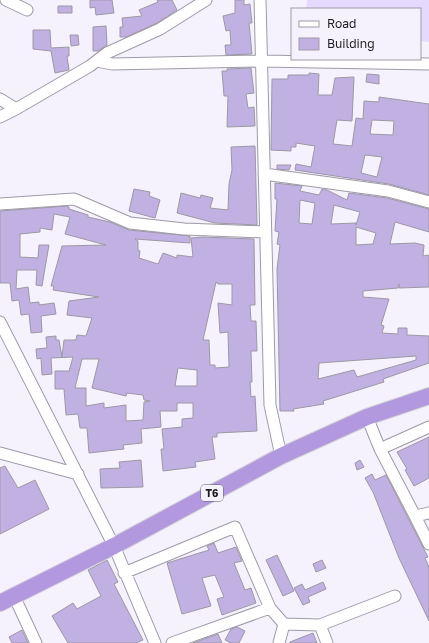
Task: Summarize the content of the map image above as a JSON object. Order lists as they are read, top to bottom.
{
  "streets": {
    "highway": ["T6"]
  },
  "legend": ["Road", "Building"]
}
